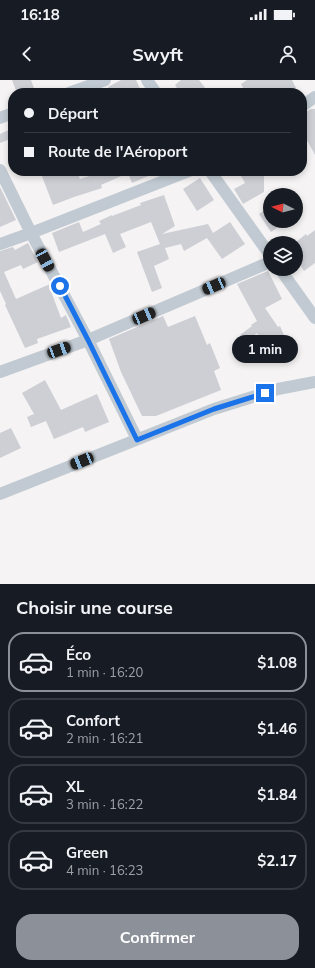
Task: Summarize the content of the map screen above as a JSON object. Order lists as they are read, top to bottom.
{
  "north": "left",
  "page": {
    "status": "16:18",
    "header": "Swyft",
    "banner": ["Départ", "Route de l'Aéroport"],
    "bubble": "1 min",
    "heading": "Choisir une course",
    "list": [
      {
        "name": "Éco",
        "note": "1 min · 16:20",
        "value": "$1.08"
      },
      {
        "name": "Confort",
        "note": "2 min · 16:21",
        "value": "$1.46"
      },
      {
        "name": "XL",
        "note": "3 min · 16:22",
        "value": "$1.84"
      },
      {
        "name": "Green",
        "note": "4 min · 16:23",
        "value": "$2.17"
      }
    ],
    "buttons": "Confirmer"
  }
}
